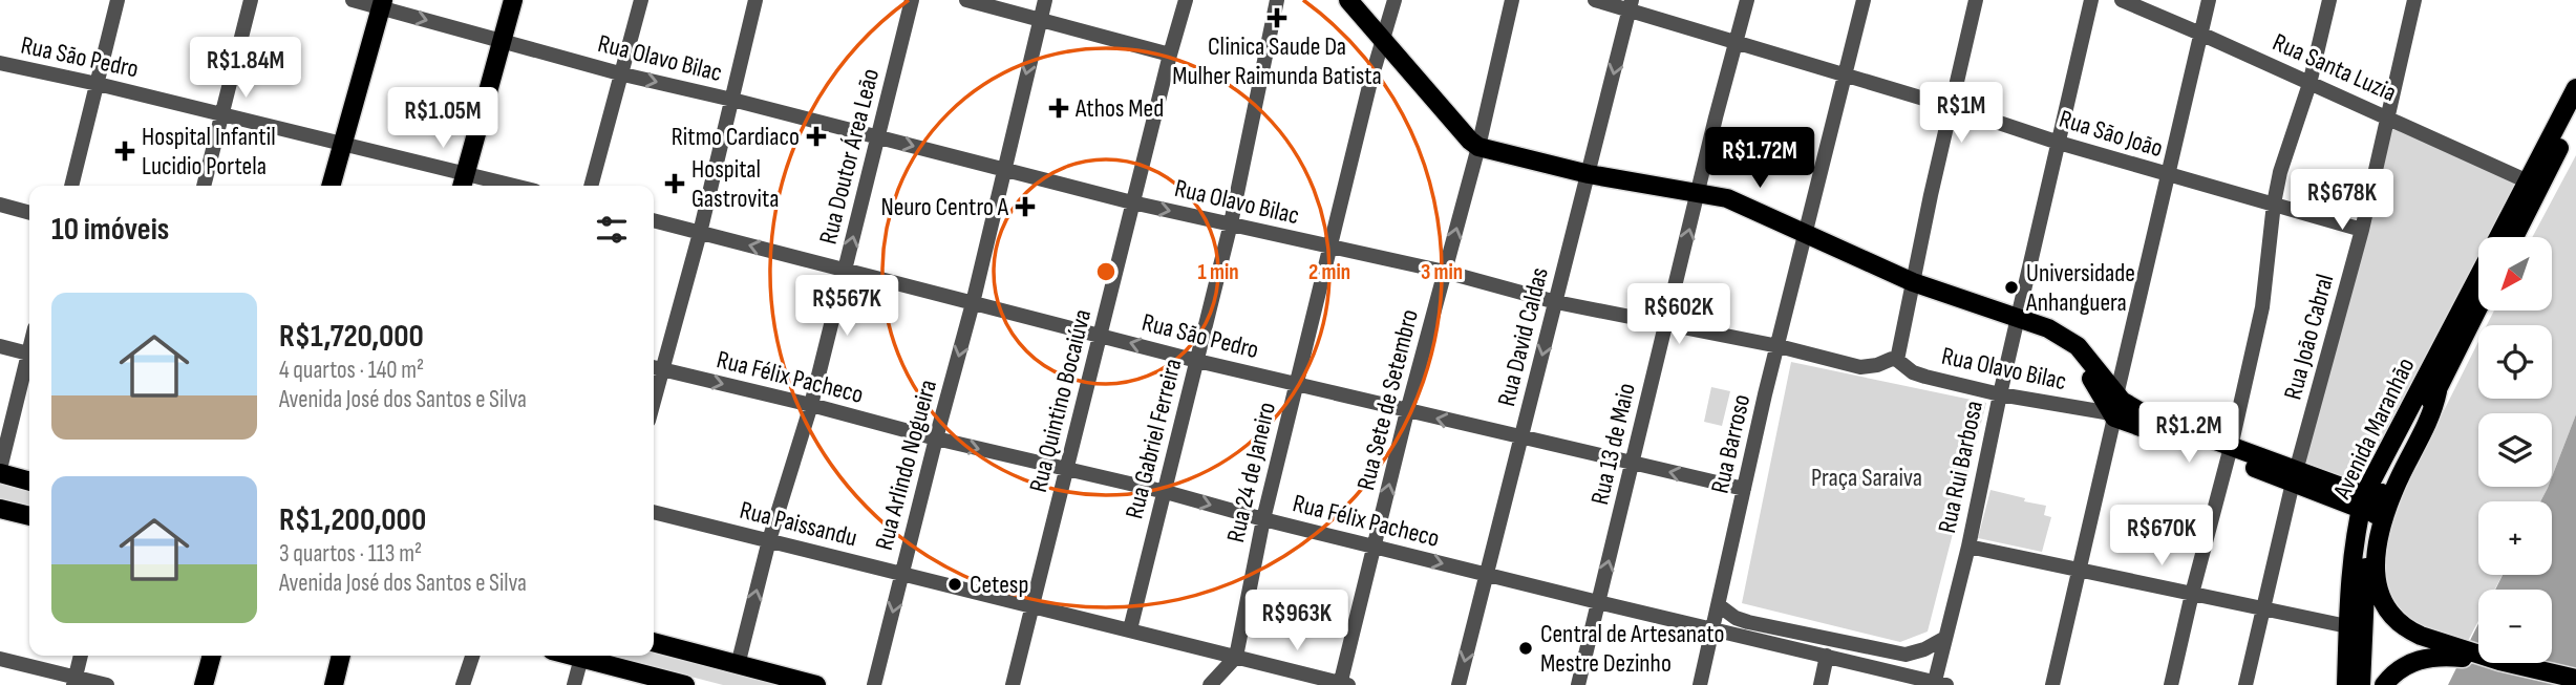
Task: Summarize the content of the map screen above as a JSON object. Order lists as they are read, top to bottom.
{
  "streets": {
    "main road": ["Avenida Maranhão"],
    "street": [
      "Rua São Pedro",
      "Rua Olavo Bilac",
      "Rua Santa Luzia",
      "Rua São João",
      "Rua Doutor Área Leão",
      "Rua David Caldas",
      "Rua João Cabral",
      "Rua Félix Pacheco",
      "Rua Sete de Setembro",
      "Rua Quintino Bocaiúva",
      "Rua Gabriel Ferreira",
      "Rua 13 de Maio",
      "Rua Barroso",
      "Rua Arlindo Nogueira",
      "Rua Rui Barbosa",
      "Rua 24 de Janeiro",
      "Rua Paissandu"
    ]
  },
  "crossings": [
    ["Rua São Pedro", "Rua Doutor Área Leão"],
    ["Rua São Pedro", "Rua David Caldas"],
    ["Rua São Pedro", "Rua Sete de Setembro"],
    ["Rua São Pedro", "Rua Quintino Bocaiúva"],
    ["Rua São Pedro", "Rua Gabriel Ferreira"],
    ["Rua São Pedro", "Rua 13 de Maio"],
    ["Rua São Pedro", "Rua Barroso"],
    ["Rua São Pedro", "Rua Arlindo Nogueira"],
    ["Rua São Pedro", "Rua 24 de Janeiro"],
    ["Rua Olavo Bilac", "Rua Doutor Área Leão"],
    ["Rua Olavo Bilac", "Rua David Caldas"],
    ["Rua Olavo Bilac", "Rua Sete de Setembro"],
    ["Rua Olavo Bilac", "Rua Quintino Bocaiúva"],
    ["Rua Olavo Bilac", "Rua Gabriel Ferreira"],
    ["Rua Olavo Bilac", "Rua 13 de Maio"],
    ["Rua Olavo Bilac", "Rua Barroso"],
    ["Rua Olavo Bilac", "Rua Arlindo Nogueira"],
    ["Rua Olavo Bilac", "Rua Rui Barbosa"],
    ["Rua Olavo Bilac", "Rua 24 de Janeiro"],
    ["Rua Santa Luzia", "Rua João Cabral"],
    ["Rua Santa Luzia", "Avenida Maranhão"],
    ["Rua São João", "Rua David Caldas"],
    ["Rua São João", "Rua João Cabral"],
    ["Rua São João", "Rua 13 de Maio"],
    ["Rua São João", "Rua Barroso"],
    ["Rua São João", "Rua Rui Barbosa"],
    ["Rua Doutor Área Leão", "Rua Félix Pacheco"],
    ["Rua Doutor Área Leão", "Rua Paissandu"],
    ["Rua David Caldas", "Rua Félix Pacheco"],
    ["Rua Félix Pacheco", "Rua Sete de Setembro"],
    ["Rua Félix Pacheco", "Rua Quintino Bocaiúva"],
    ["Rua Félix Pacheco", "Rua Gabriel Ferreira"],
    ["Rua Félix Pacheco", "Rua 13 de Maio"],
    ["Rua Félix Pacheco", "Rua Barroso"],
    ["Rua Félix Pacheco", "Rua Arlindo Nogueira"],
    ["Rua Félix Pacheco", "Rua Rui Barbosa"],
    ["Rua Félix Pacheco", "Rua 24 de Janeiro"],
    ["Rua Sete de Setembro", "Rua Paissandu"],
    ["Rua Quintino Bocaiúva", "Rua Paissandu"],
    ["Rua Gabriel Ferreira", "Rua Paissandu"],
    ["Rua Arlindo Nogueira", "Rua Paissandu"],
    ["Rua 24 de Janeiro", "Rua Paissandu"]
  ],
  "one_way": [
    "Rua Doutor Área Leão",
    "Rua David Caldas",
    "Rua Félix Pacheco",
    "Rua Sete de Setembro",
    "Rua 13 de Maio",
    "Rua Arlindo Nogueira"
  ],
  "parks": ["Praça Saraiva"],
  "places": {
    "health": [
      "Clinica Saude Da Mulher Raimunda Batista",
      "Athos Med",
      "Ritmo Cardiaco",
      "Hospital Infantil Lucidio Portela",
      "Hospital Gastrovita",
      "Neuro Centro A"
    ],
    "other": ["Universidade Anhanguera", "Cetesp", "Central de Artesanato Mestre Dezinho"]
  },
  "north": "bottom left",
  "page": {
    "price": [
      "R$1.84M",
      "R$1M",
      "R$1.05M",
      "R$1.72M",
      "R$678K",
      "R$567K",
      "R$602K",
      "R$1.2M",
      "R$670K",
      "R$963K"
    ],
    "heading": "10 imóveis",
    "map_buttons": ["+", "−"],
    "list": [
      {
        "name": "R$1,720,000",
        "note": "4 quartos · 140 m² · Avenida José dos Santos e Silva"
      },
      {
        "name": "R$1,200,000",
        "note": "3 quartos · 113 m² · Avenida José dos Santos e Silva"
      }
    ]
  },
  "rings": ["1 min", "2 min", "3 min"]
}
